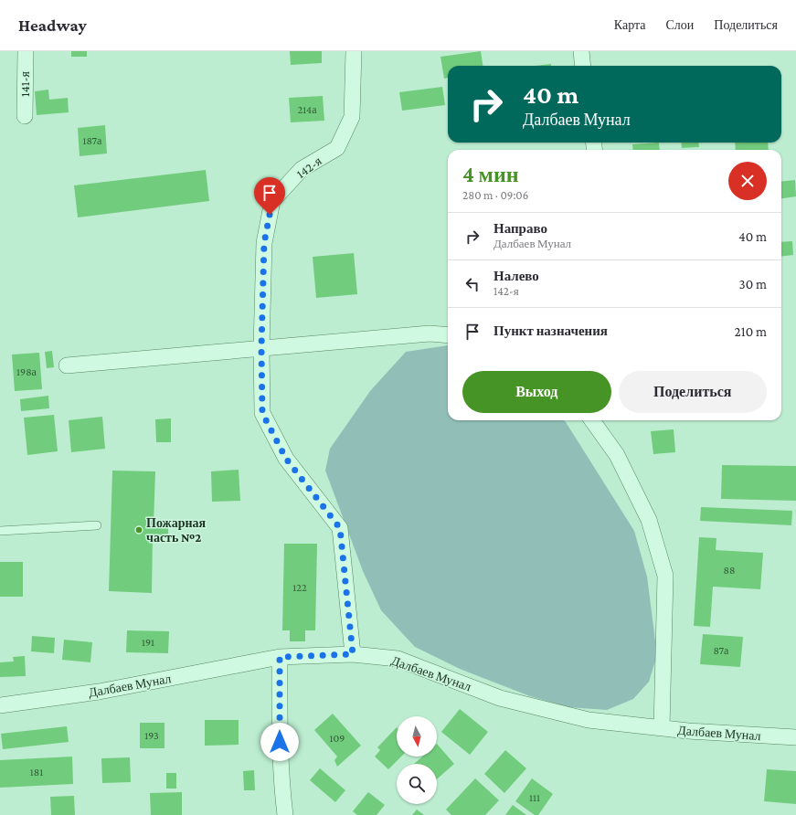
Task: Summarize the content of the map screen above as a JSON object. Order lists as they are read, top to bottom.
{
  "streets": {
    "street": ["141-я", "142-я", "Далбаев Мунал"]
  },
  "crossings": [
    ["142-я", "Далбаев Мунал"]
  ],
  "places": ["Пожарная часть №2"],
  "house_numbers": [
    "214а",
    "187а",
    "198а",
    "88",
    "122",
    "191",
    "87а",
    "193",
    "109",
    "181",
    "111"
  ],
  "north": "bottom",
  "page": {
    "header": "Headway",
    "nav": ["Карта", "Слои", "Поделиться"],
    "turn": ["40 m", "Далбаев Мунал"],
    "heading": ["4 мин", "280 m · 09:06"],
    "list": [
      {
        "name": "Направо",
        "note": "Далбаев Мунал",
        "value": "40 m"
      },
      {
        "name": "Налево",
        "note": "142-я",
        "value": "30 m"
      },
      {
        "name": "Пункт назначения",
        "value": "210 m"
      }
    ],
    "buttons": ["Выход", "Поделиться"]
  }
}
